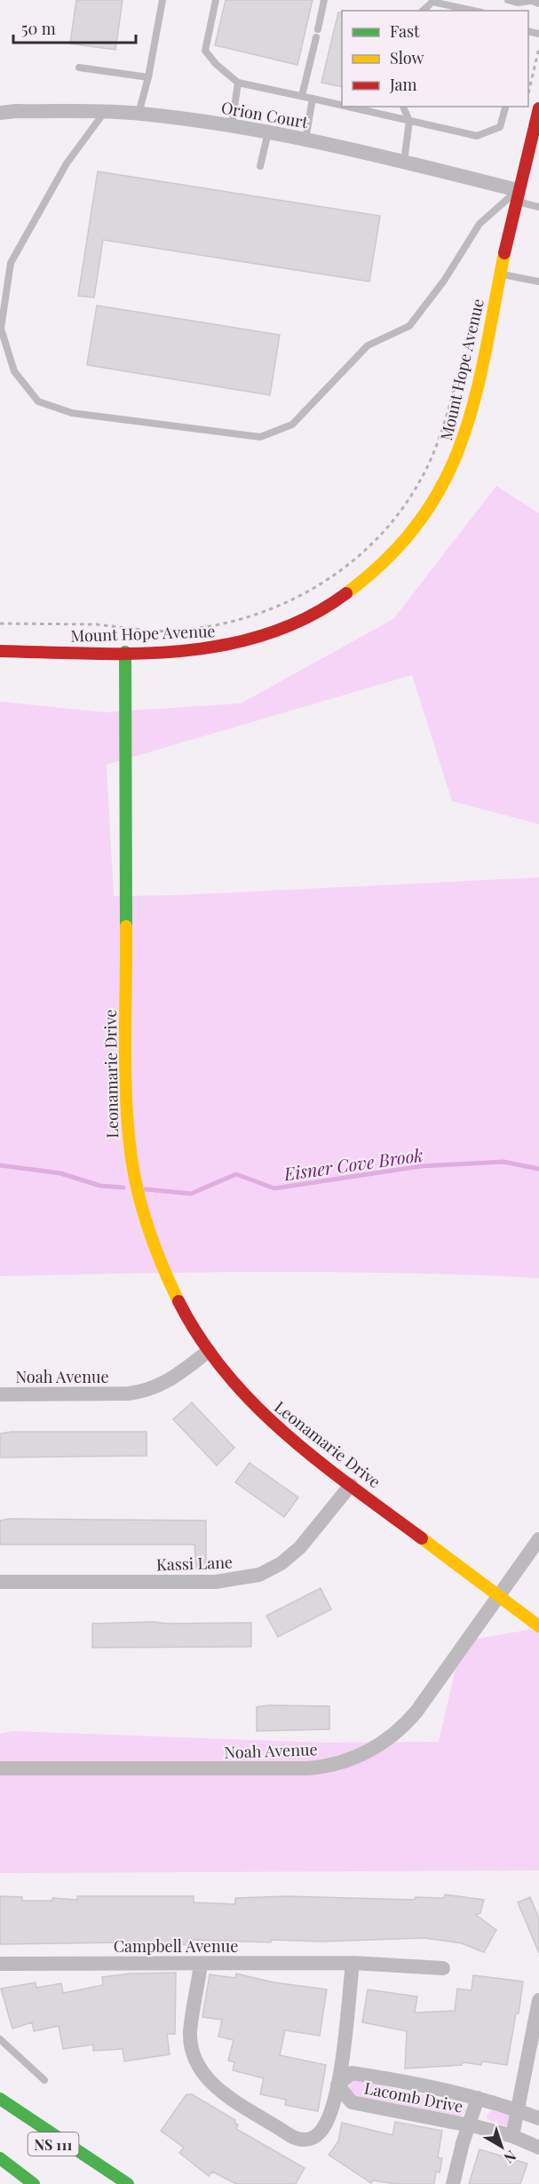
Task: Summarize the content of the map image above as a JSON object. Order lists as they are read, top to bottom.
{
  "streets": {
    "main road": ["Mount Hope Avenue", "Leonamarie Drive", "NS 111"],
    "street": [
      "Orion Court",
      "Noah Avenue",
      "Kassi Lane",
      "Campbell Avenue",
      "Lacomb Drive"
    ]
  },
  "crossings": [
    ["Orion Court", "Mount Hope Avenue"],
    ["Mount Hope Avenue", "Leonamarie Drive"],
    ["Leonamarie Drive", "Noah Avenue"],
    ["Leonamarie Drive", "Kassi Lane"]
  ],
  "water": ["Eisner Cove Brook"],
  "legend": ["Fast", "Slow", "Jam"],
  "scale_bar": "50 m",
  "north": "bottom right"
}
